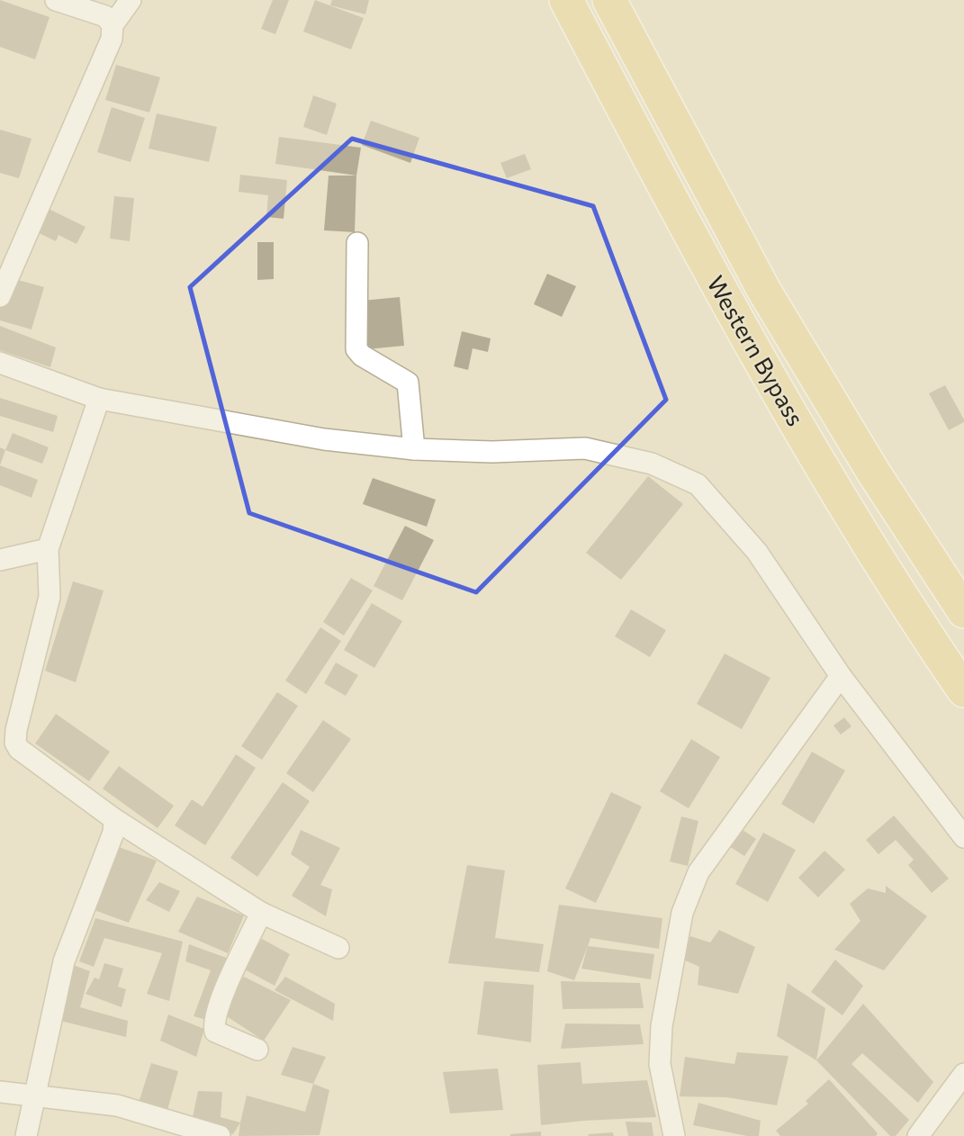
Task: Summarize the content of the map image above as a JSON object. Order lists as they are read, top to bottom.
{
  "streets": {
    "main road": ["Western Bypass"]
  }
}
